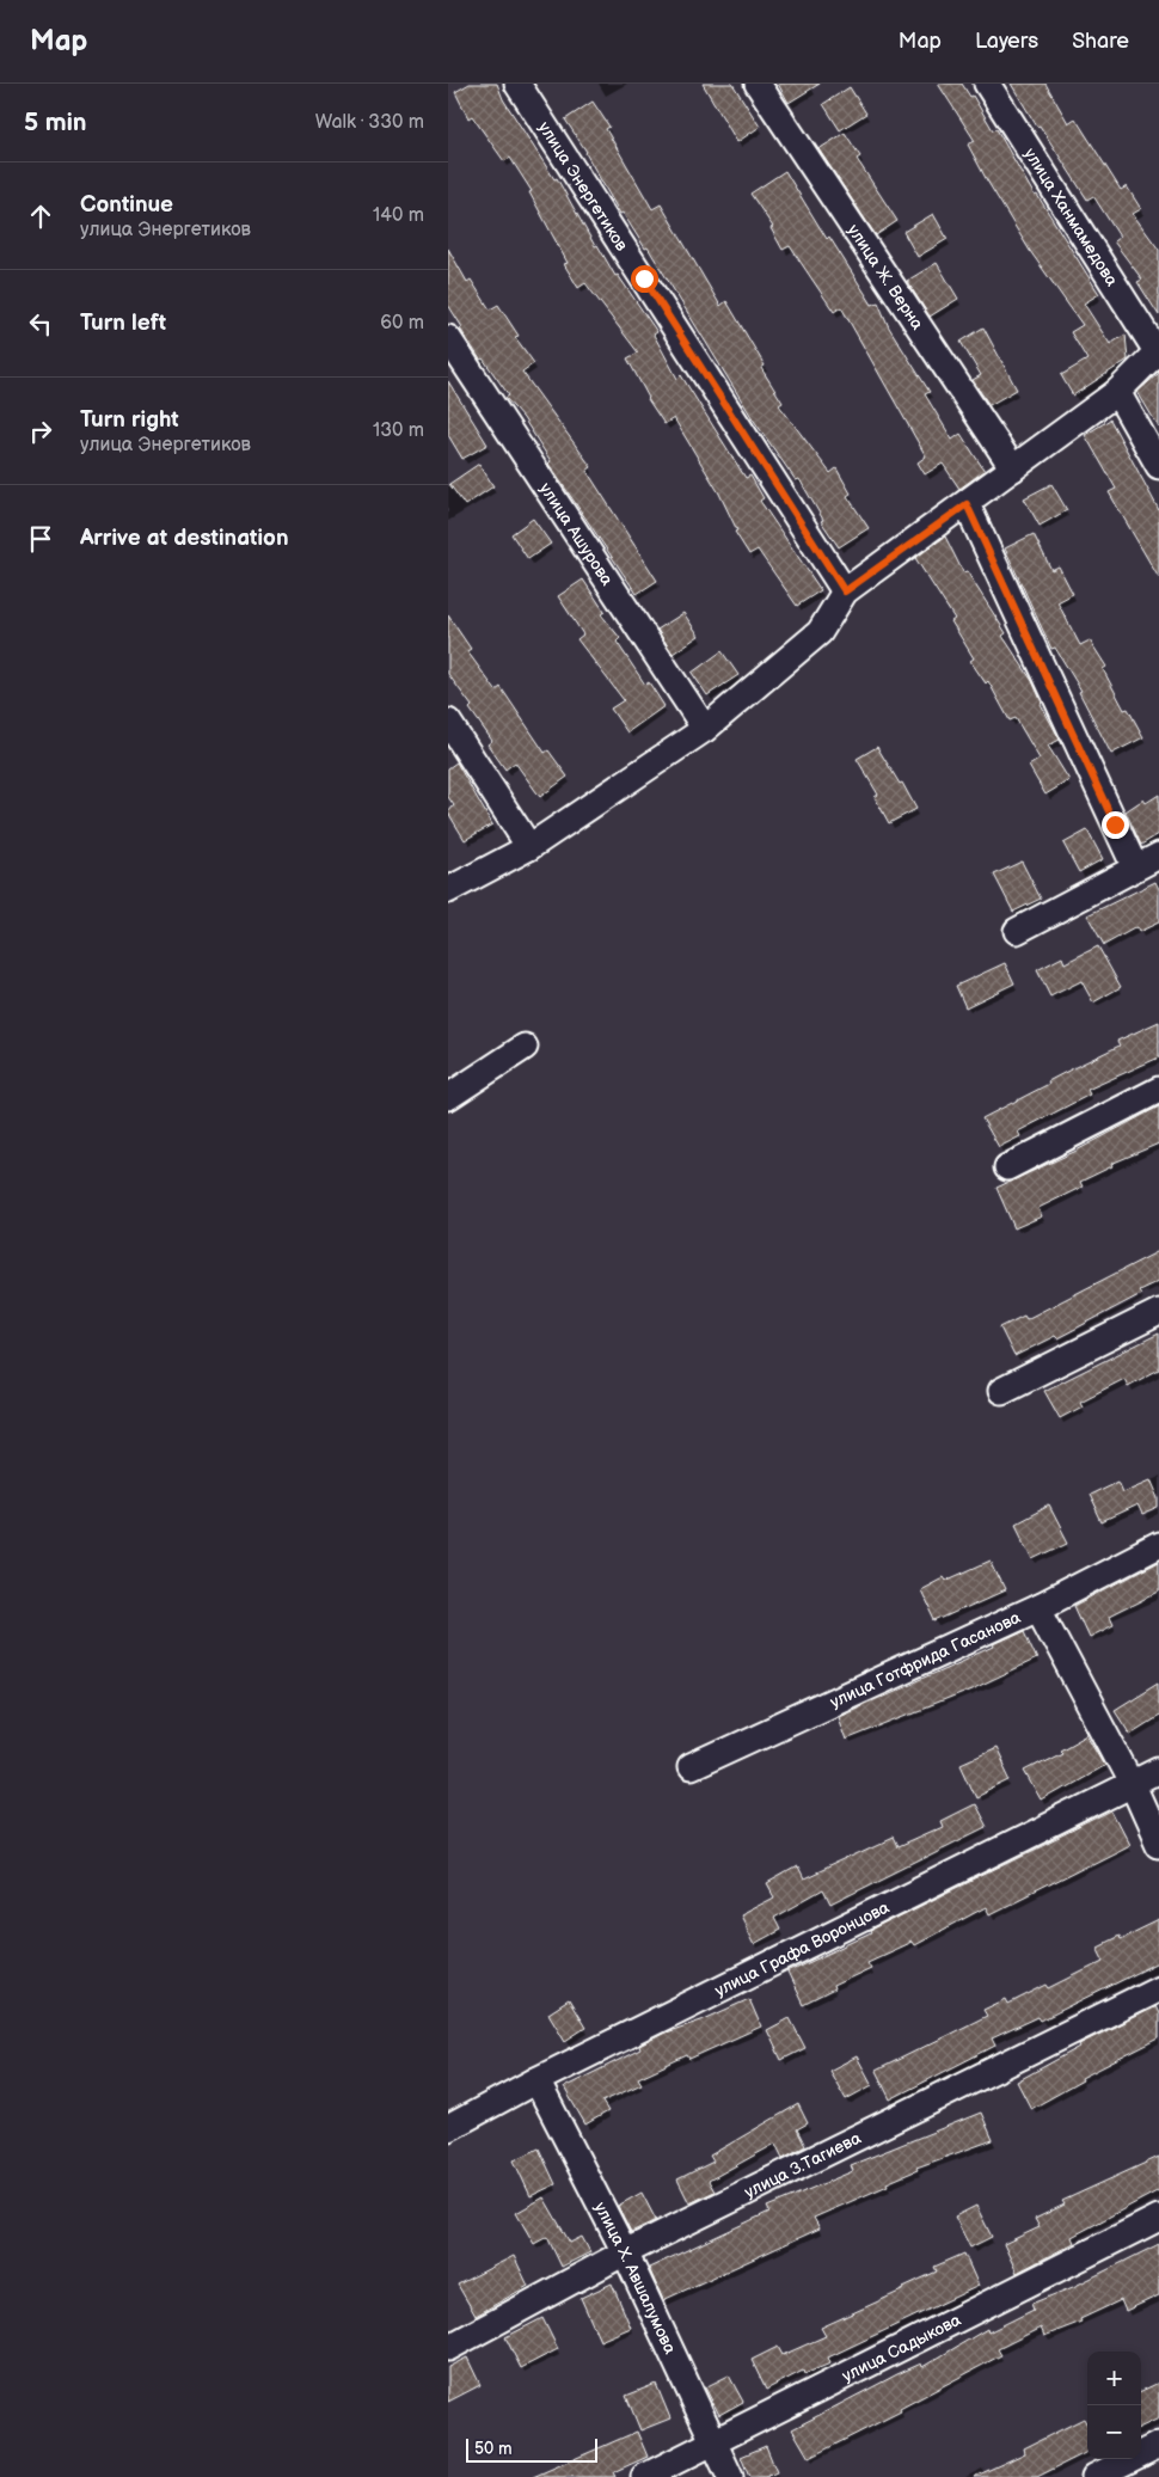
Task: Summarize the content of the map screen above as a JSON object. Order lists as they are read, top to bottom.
{
  "streets": {
    "street": [
      "улица Энергетиков",
      "улица Ханмамедова",
      "улица Ж. Верна",
      "улица Ашурова",
      "улица Готфрида Гасанова",
      "улица Графа Воронцова",
      "улица З.Тагиева",
      "улица Х. Авшалумова",
      "улица Садыкова"
    ]
  },
  "crossings": [
    ["улица Графа Воронцова", "улица Х. Авшалумова"],
    ["улица З.Тагиева", "улица Х. Авшалумова"],
    ["улица Х. Авшалумова", "улица Садыкова"]
  ],
  "scale_bar": "50 m",
  "page": {
    "header": "Map",
    "nav": ["Map", "Layers", "Share"],
    "heading": ["5 min", "Walk · 330 m"],
    "list": [
      ["Continue", "улица Энергетиков", "140 m"],
      ["Turn left", "60 m"],
      ["Turn right", "улица Энергетиков", "130 m"],
      "Arrive at destination"
    ],
    "map_buttons": ["+", "−"],
    "scale": "50 m"
  }
}
